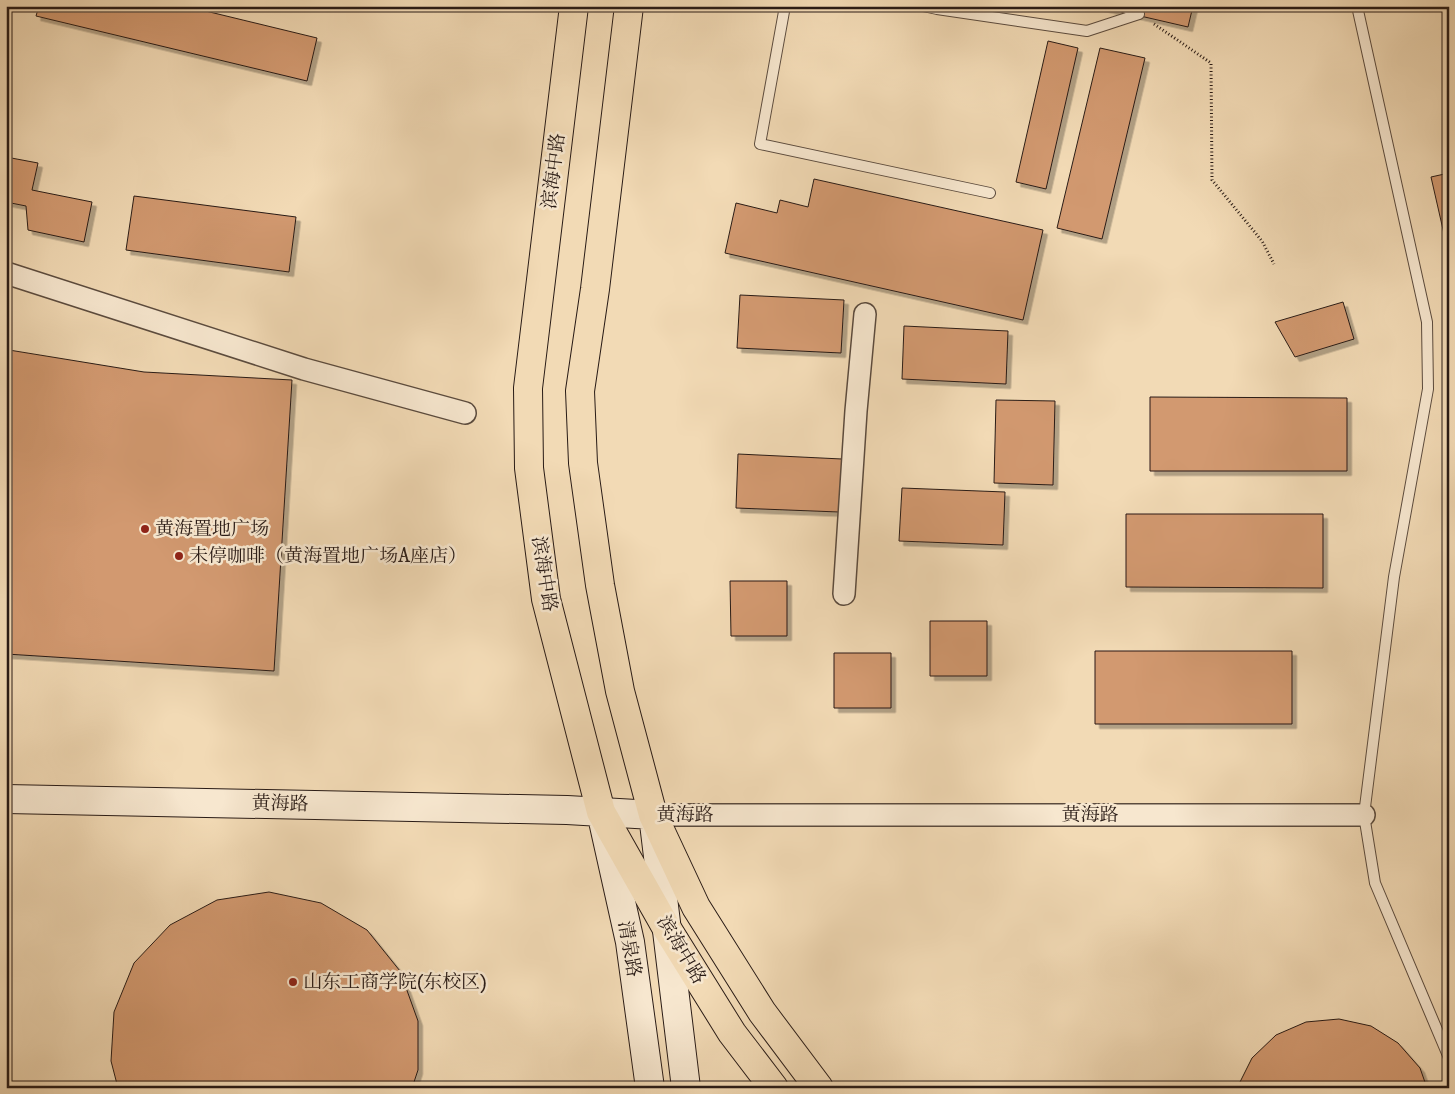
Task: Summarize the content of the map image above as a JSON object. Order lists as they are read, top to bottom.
{
  "streets": {
    "main road": ["滨海中路", "黄海路", "清泉路"]
  },
  "crossings": [
    ["滨海中路", "黄海路"],
    ["滨海中路", "清泉路"],
    ["黄海路", "清泉路"]
  ],
  "places": ["黄海置地广场", "未停咖啡（黄海置地广场A座店）", "山东工商学院(东校区)"]
}
